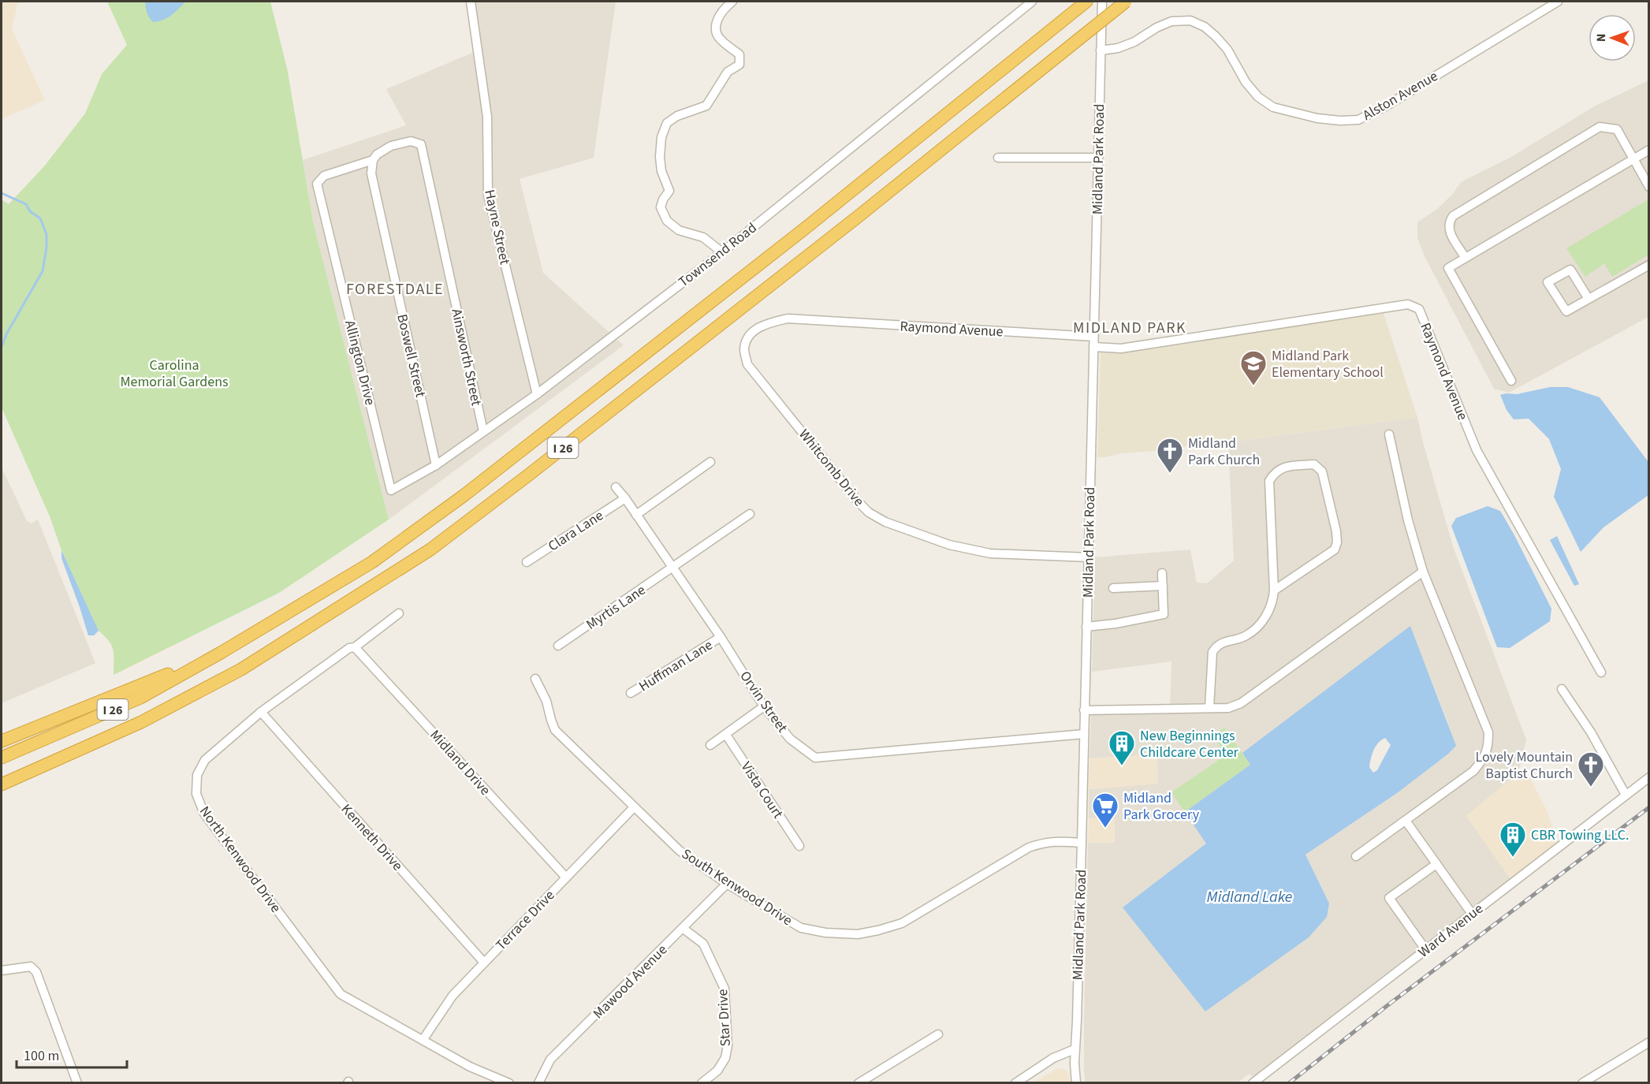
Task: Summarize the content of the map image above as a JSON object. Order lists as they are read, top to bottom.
{
  "streets": {
    "highway": ["I 26"],
    "street": [
      "Alston Avenue",
      "Midland Park Road",
      "Hayne Street",
      "Townsend Road",
      "Raymond Avenue",
      "Boswell Street",
      "Ainsworth Street",
      "Allington Drive",
      "Whitcomb Drive",
      "Clara Lane",
      "Myrtis Lane",
      "Huffman Lane",
      "Orvin Street",
      "Midland Drive",
      "Vista Court",
      "Kenneth Drive",
      "North Kenwood Drive",
      "South Kenwood Drive",
      "Terrace Drive",
      "Ward Avenue",
      "Mawood Avenue",
      "Star Drive"
    ]
  },
  "crossings": [
    ["Alston Avenue", "Midland Park Road"],
    ["Midland Park Road", "Raymond Avenue"],
    ["Midland Park Road", "Whitcomb Drive"],
    ["Midland Park Road", "Orvin Street"],
    ["Midland Park Road", "South Kenwood Drive"],
    ["Hayne Street", "Townsend Road"],
    ["Townsend Road", "Boswell Street"],
    ["Townsend Road", "Ainsworth Street"],
    ["Townsend Road", "Allington Drive"],
    ["Raymond Avenue", "Whitcomb Drive"],
    ["Boswell Street", "Ainsworth Street"],
    ["Boswell Street", "Allington Drive"],
    ["Ainsworth Street", "Allington Drive"],
    ["Clara Lane", "Orvin Street"],
    ["Myrtis Lane", "Orvin Street"],
    ["Huffman Lane", "Orvin Street"],
    ["Midland Drive", "North Kenwood Drive"],
    ["Midland Drive", "Terrace Drive"],
    ["Kenneth Drive", "North Kenwood Drive"],
    ["Kenneth Drive", "Terrace Drive"],
    ["North Kenwood Drive", "Terrace Drive"],
    ["South Kenwood Drive", "Terrace Drive"],
    ["South Kenwood Drive", "Mawood Avenue"],
    ["Mawood Avenue", "Star Drive"]
  ],
  "districts": ["FORESTDALE", "MIDLAND PARK"],
  "water": ["Midland Lake"],
  "parks": ["Carolina Memorial Gardens"],
  "places": {
    "school or university": ["Midland Park Elementary School"],
    "church": ["Midland Park Church", "Lovely Mountain Baptist Church"],
    "building": ["New Beginnings Childcare Center", "CBR Towing LLC."],
    "supermarket": ["Midland Park Grocery"]
  },
  "scale_bar": "100 m",
  "north": "left"
}
